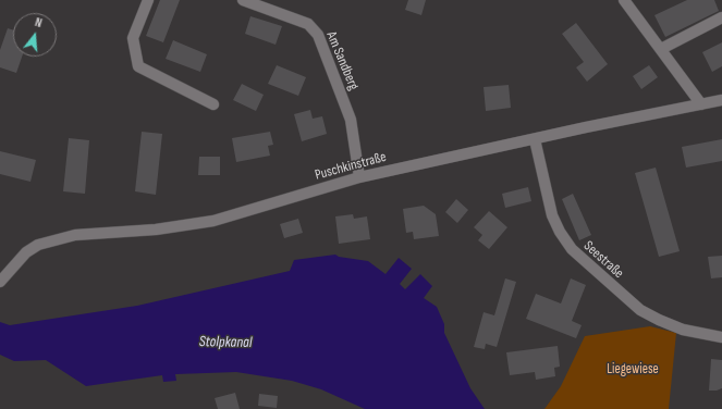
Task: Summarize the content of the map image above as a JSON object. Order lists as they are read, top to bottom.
{
  "streets": {
    "street": ["Am Sandberg", "Puschkinstraße", "Seestraße"]
  },
  "crossings": [
    ["Am Sandberg", "Puschkinstraße"],
    ["Puschkinstraße", "Seestraße"]
  ],
  "water": ["Stolpkanal"],
  "parks": ["Liegewiese"],
  "north": "top"
}
